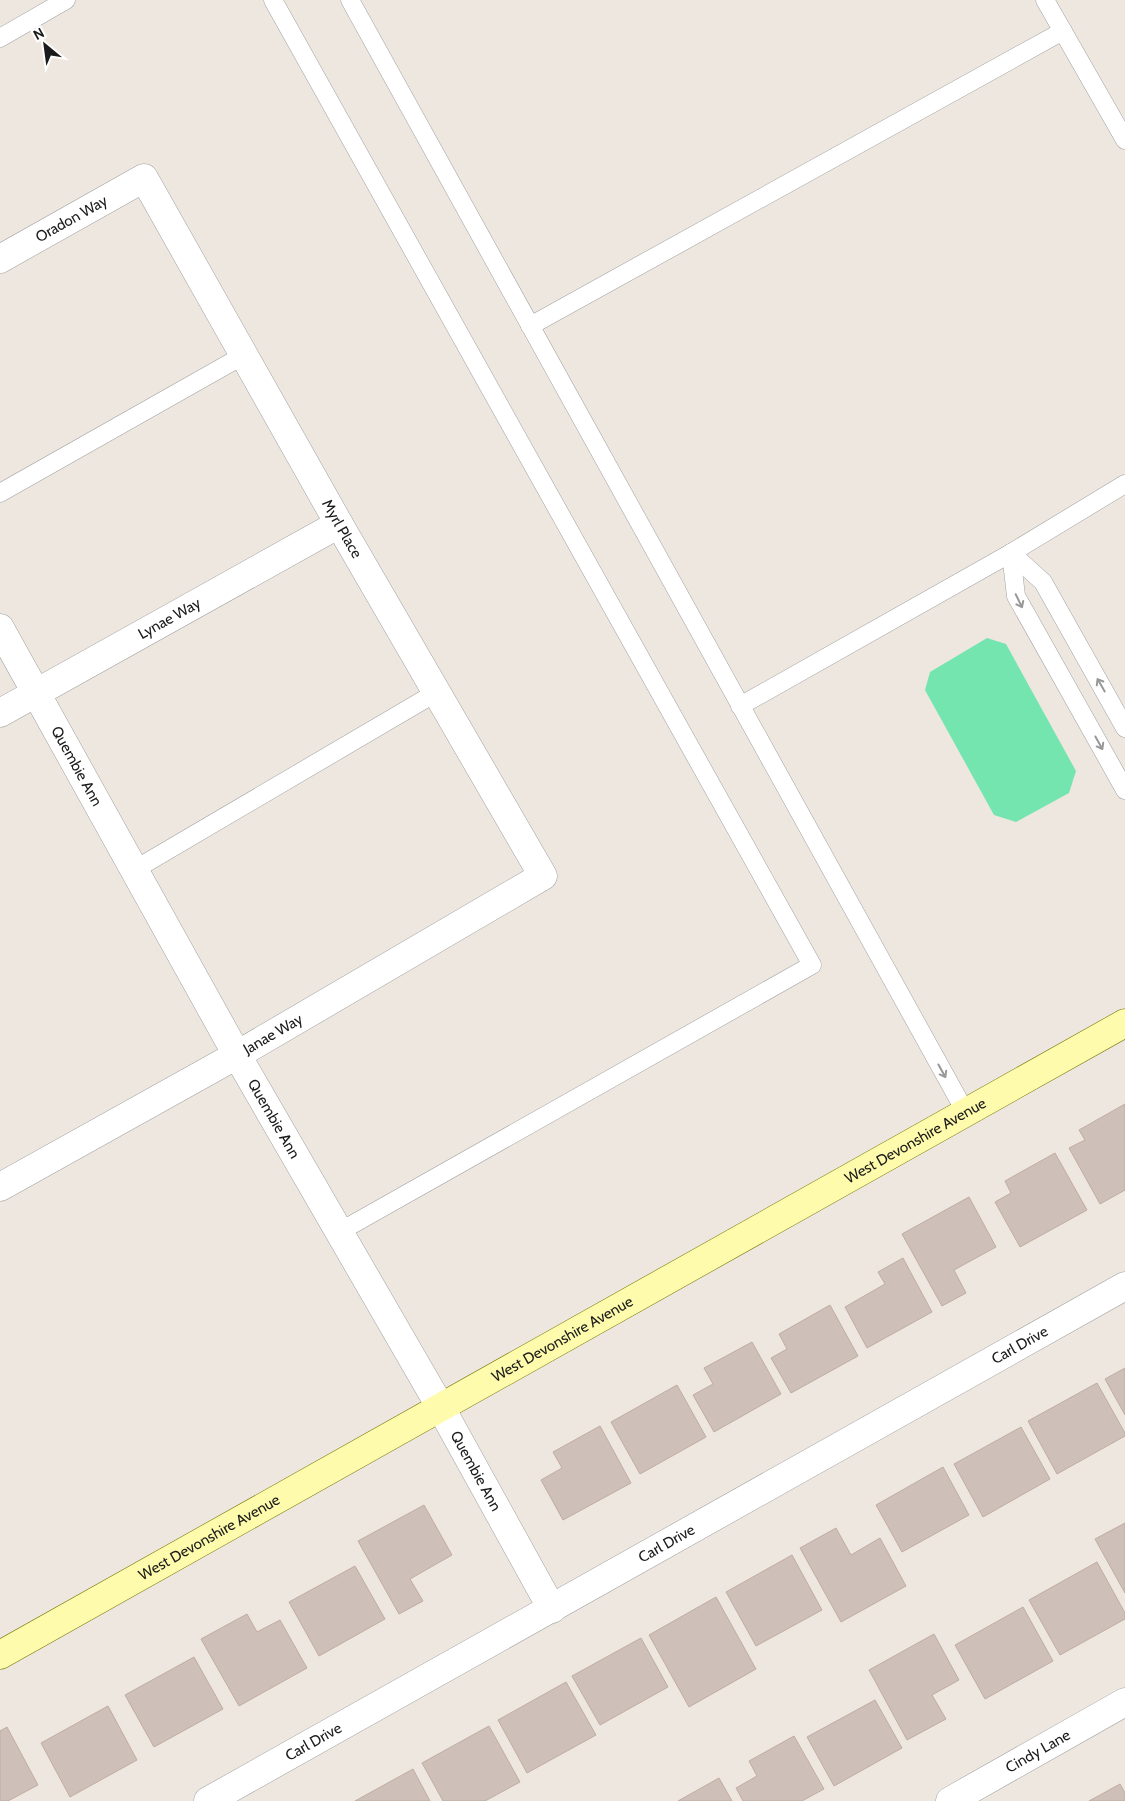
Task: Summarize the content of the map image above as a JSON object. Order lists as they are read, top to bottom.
{
  "streets": {
    "street": [
      "Oradon Way",
      "Myrl Place",
      "Lynae Way",
      "Quembie Ann",
      "Janae Way",
      "West Devonshire Avenue",
      "Carl Drive",
      "Cindy Lane"
    ]
  },
  "crossings": [
    ["Oradon Way", "Myrl Place"],
    ["Myrl Place", "Lynae Way"],
    ["Myrl Place", "Janae Way"],
    ["Lynae Way", "Quembie Ann"],
    ["Quembie Ann", "Janae Way"],
    ["Quembie Ann", "West Devonshire Avenue"],
    ["Quembie Ann", "Carl Drive"]
  ],
  "north": "top left"
}
